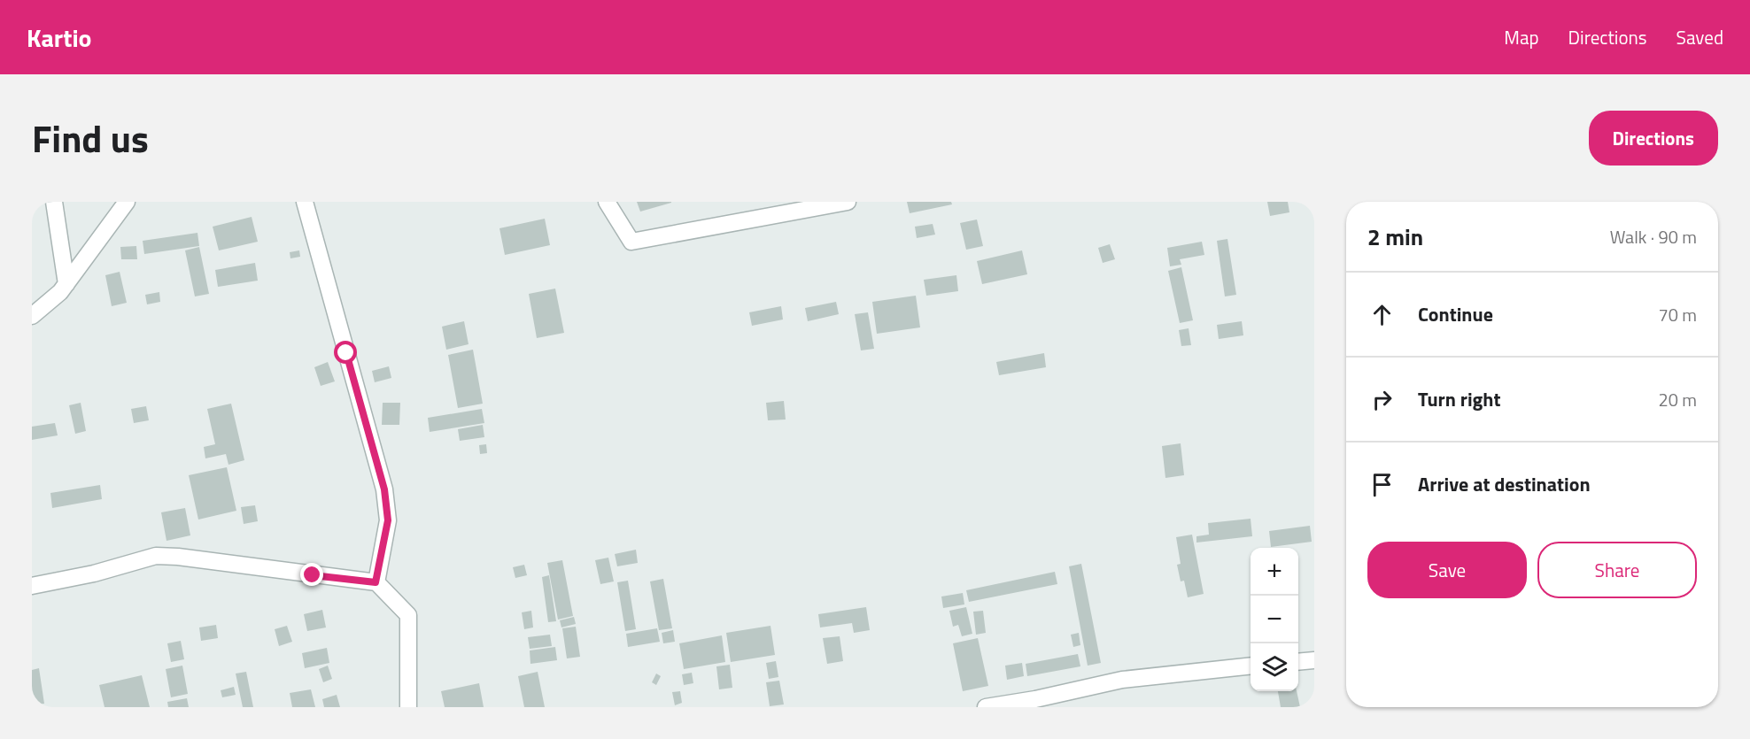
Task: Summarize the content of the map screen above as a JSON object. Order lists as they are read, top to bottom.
{
  "page": {
    "header": "Kartio",
    "nav": ["Map", "Directions", "Saved"],
    "title": "Find us",
    "buttons": [
      "Directions",
      ["Save", "Share"]
    ],
    "heading": ["2 min", "Walk · 90 m"],
    "list": [
      ["Continue", "70 m"],
      ["Turn right", "20 m"],
      "Arrive at destination"
    ],
    "map_buttons": ["+", "−"]
  }
}
